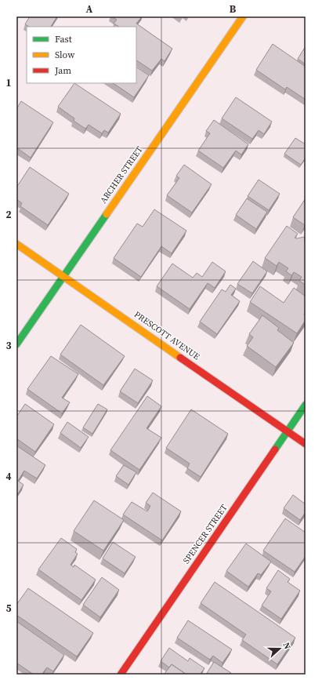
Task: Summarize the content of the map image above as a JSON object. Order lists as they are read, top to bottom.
{
  "streets": {
    "street": ["ARCHER STREET", "PRESCOTT AVENUE", "SPENCER STREET"]
  },
  "crossings": [
    ["ARCHER STREET", "PRESCOTT AVENUE"],
    ["PRESCOTT AVENUE", "SPENCER STREET"]
  ],
  "legend": ["Fast", "Slow", "Jam"],
  "north": "right",
  "grid": {
    "columns": ["A", "B"],
    "rows": [
      "1",
      "2",
      "3",
      "4",
      "5"
    ]
  }
}
